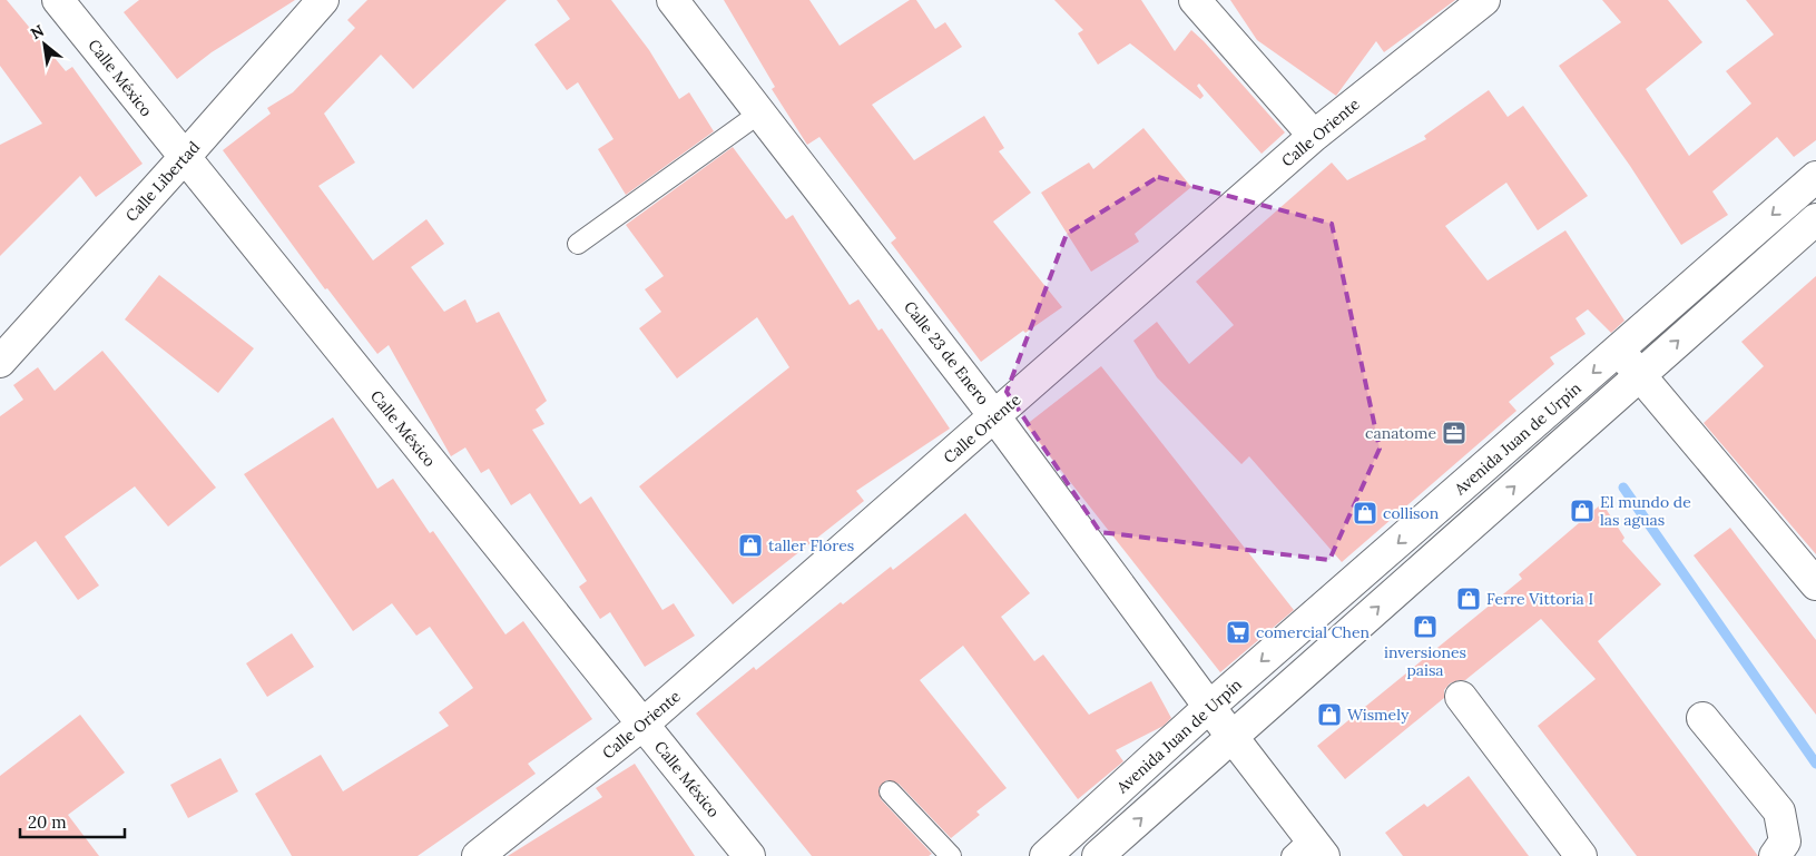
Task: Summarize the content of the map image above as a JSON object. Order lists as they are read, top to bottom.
{
  "streets": {
    "street": [
      "Calle México",
      "Calle Oriente",
      "Calle Libertad",
      "Calle 23 de Enero",
      "Avenida Juan de Urpín"
    ]
  },
  "crossings": [
    ["Calle México", "Calle Oriente"],
    ["Calle México", "Calle Libertad"],
    ["Calle Oriente", "Calle 23 de Enero"],
    ["Calle 23 de Enero", "Avenida Juan de Urpín"]
  ],
  "places": {
    "office": ["canatome"],
    "shop": [
      "El mundo de las aguas",
      "collison",
      "taller Flores",
      "Ferre Vittoria I",
      "inversiones paisa",
      "Wismely"
    ],
    "supermarket": ["comercial Chen"]
  },
  "scale_bar": "20 m",
  "north": "top left"
}
